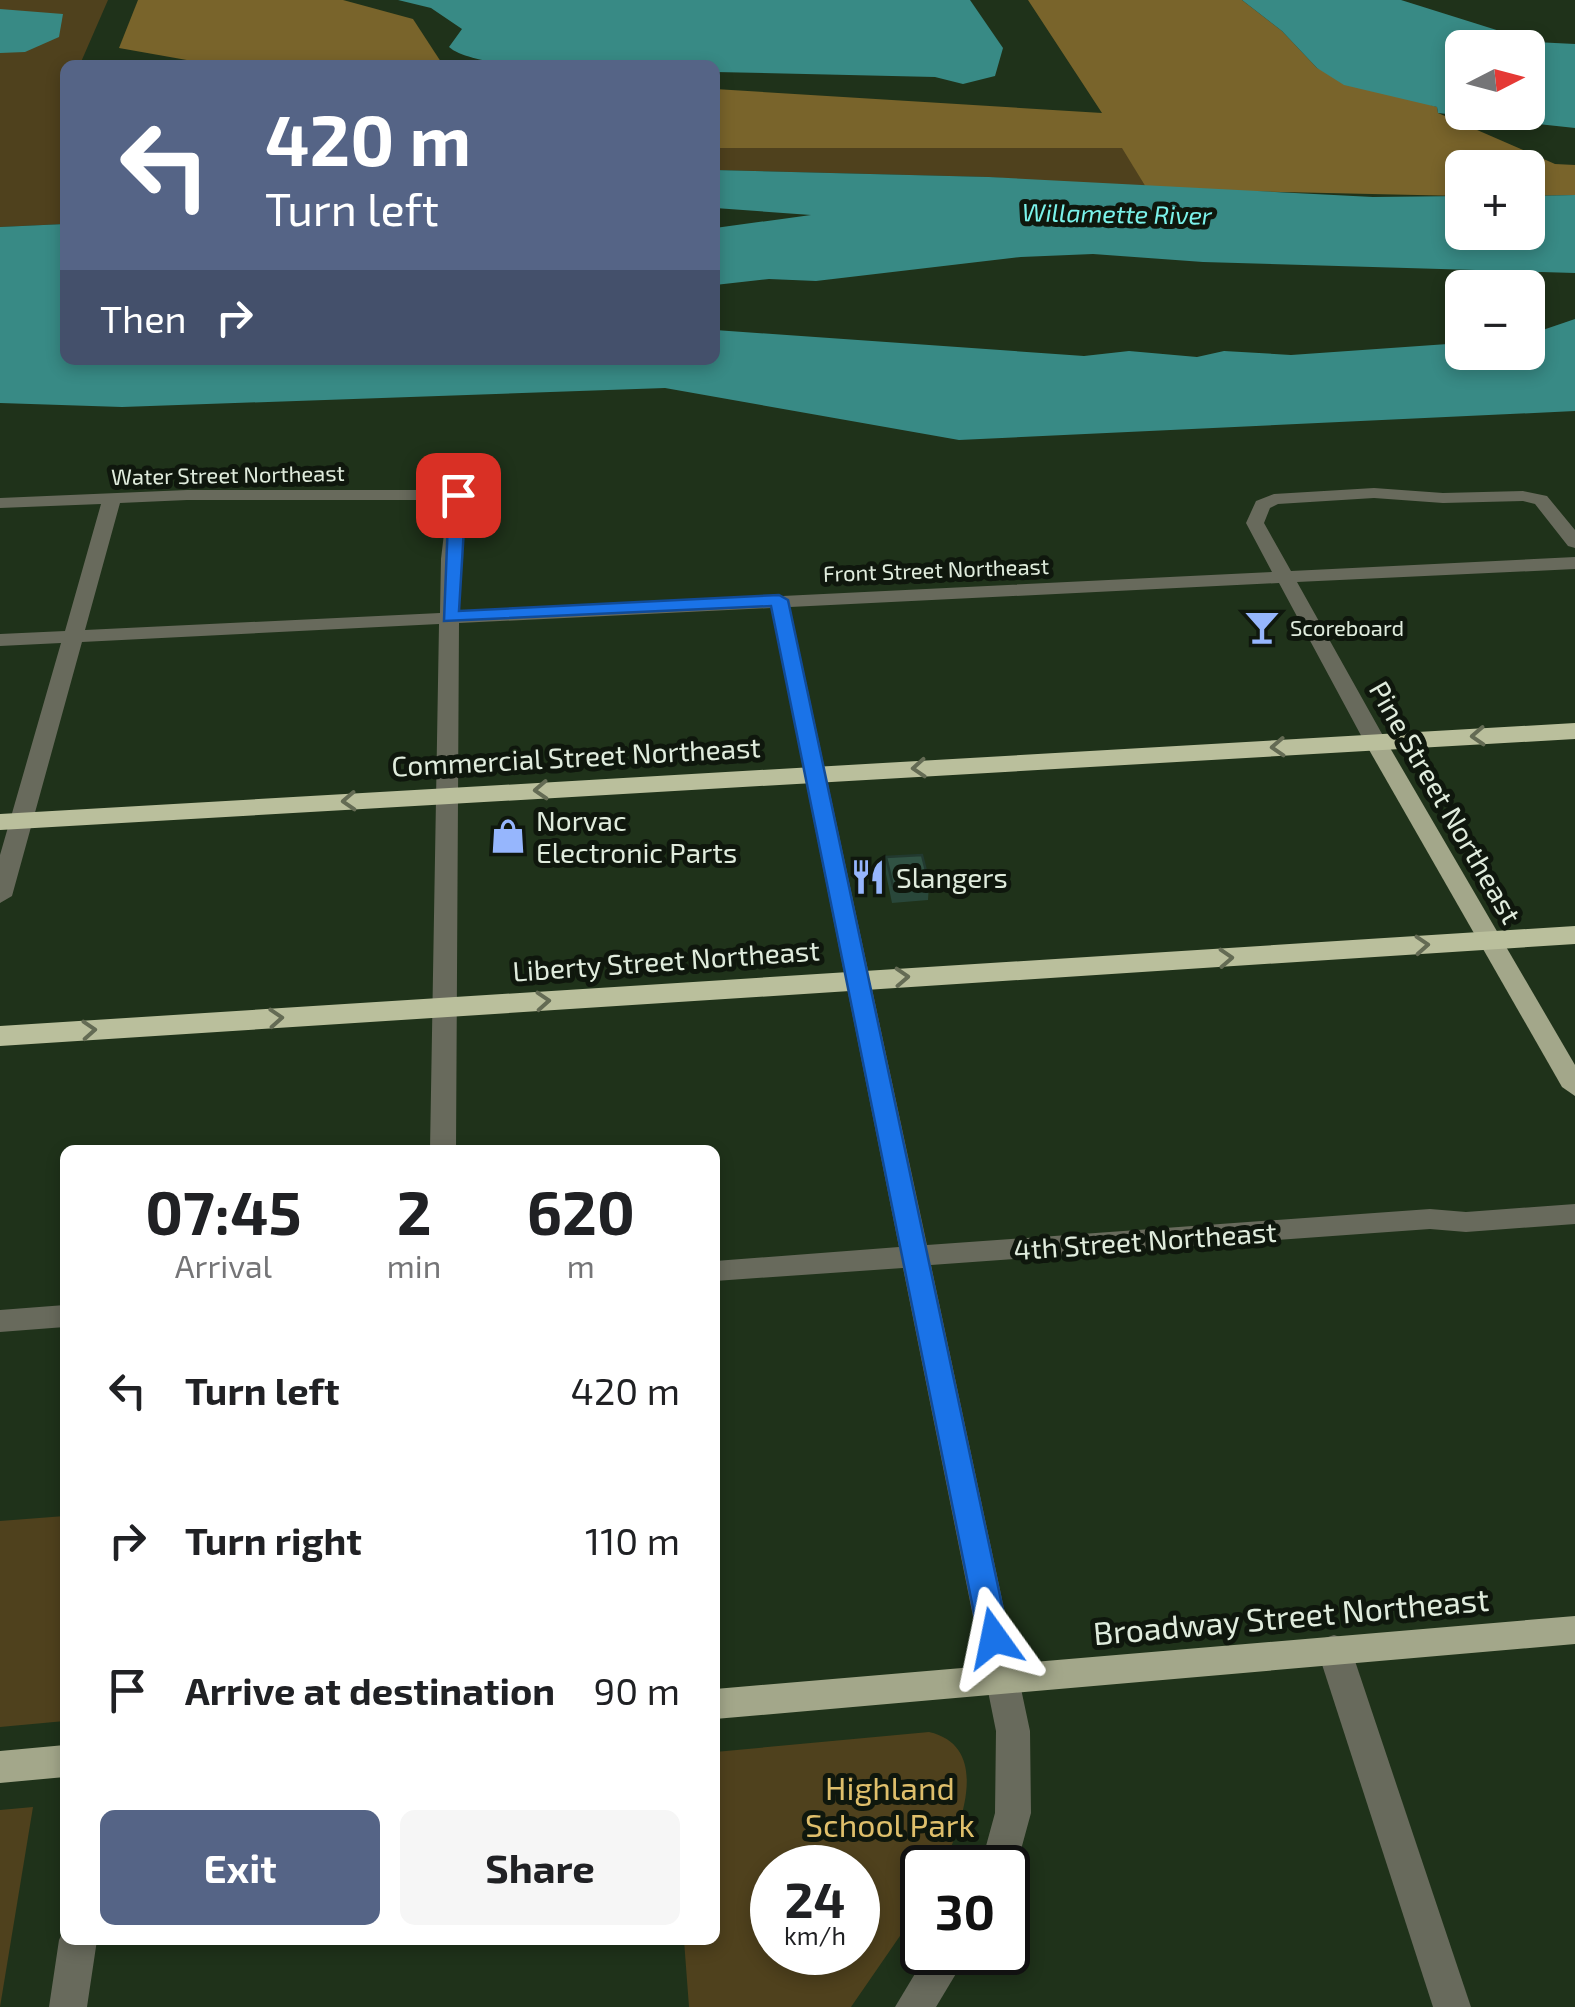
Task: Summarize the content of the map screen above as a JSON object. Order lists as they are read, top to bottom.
{
  "streets": {
    "highway": ["Commercial Street Northeast", "Liberty Street Northeast"],
    "main road": ["Pine Street Northeast", "Broadway Street Northeast"],
    "street": ["Water Street Northeast", "Front Street Northeast", "4th Street Northeast"]
  },
  "crossings": [
    ["Water Street Northeast", "Front Street Northeast"],
    ["Front Street Northeast", "Pine Street Northeast"],
    ["Commercial Street Northeast", "Pine Street Northeast"],
    ["Pine Street Northeast", "Liberty Street Northeast"]
  ],
  "one_way": ["Commercial Street Northeast", "Liberty Street Northeast"],
  "water": ["Willamette River"],
  "parks": ["Highland School Park"],
  "places": {
    "bar": ["Scoreboard"],
    "shop": ["Norvac Electronic Parts"],
    "restaurant": ["Slangers"]
  },
  "north": "right",
  "page": {
    "map_buttons": ["+", "−"],
    "turn": ["420 m", "Turn left"],
    "then": "Then",
    "eta": [
      "07:45",
      "Arrival",
      "2",
      "min",
      "620",
      "m"
    ],
    "list": [
      {
        "name": "Turn left",
        "value": "420 m"
      },
      {
        "name": "Turn right",
        "value": "110 m"
      },
      {
        "name": "Arrive at destination",
        "value": "90 m"
      }
    ],
    "buttons": ["Exit", "Share"],
    "speed": "24 km/h",
    "limit": "30"
  }
}
